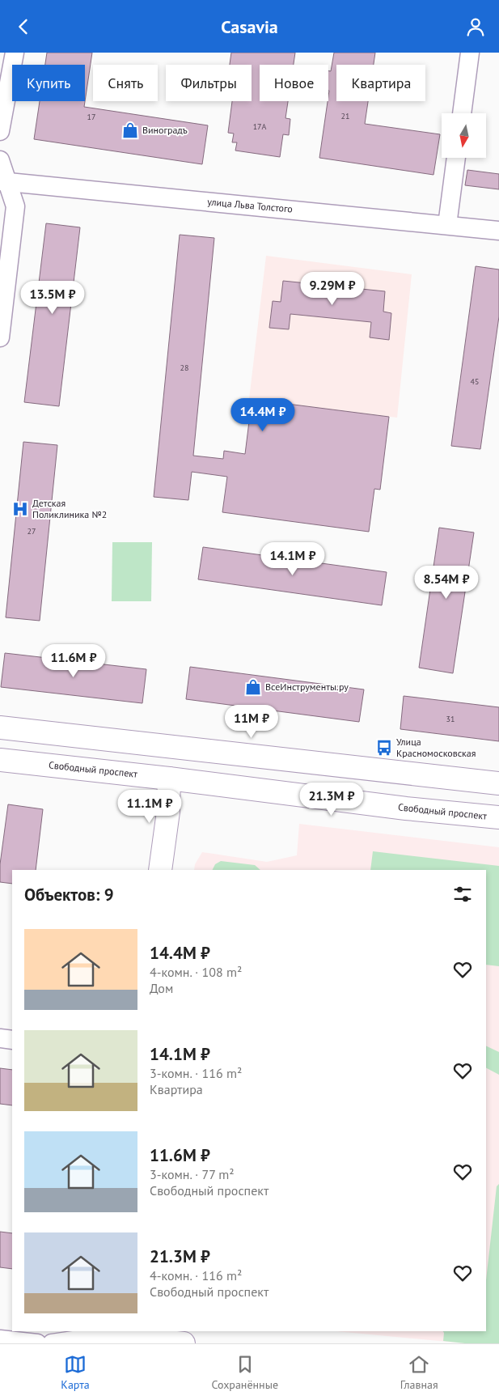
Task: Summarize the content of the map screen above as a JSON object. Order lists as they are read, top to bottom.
{
  "streets": {
    "main road": ["Свободный проспект"],
    "street": ["улица Льва Толстого"]
  },
  "places": {
    "shop": ["Виноградъ", "ВсеИнструменты.ру"],
    "hospital": ["Детская Поликлиника №2"],
    "bus stop": ["Улица Красномосковская"]
  },
  "house_numbers": [
    "21",
    "17",
    "17А",
    "28",
    "45",
    "27",
    "31"
  ],
  "north": "bottom",
  "page": {
    "header": "Casavia",
    "chip": [
      "Купить",
      "Снять",
      "Фильтры",
      "Новое",
      "Квартира"
    ],
    "price": [
      "9.29M ₽",
      "13.5M ₽",
      "14.4M ₽",
      "14.1M ₽",
      "8.54M ₽",
      "11.6M ₽",
      "11M ₽",
      "21.3M ₽",
      "11.1M ₽"
    ],
    "heading": "Объектов: 9",
    "list": [
      {
        "name": "14.4M ₽",
        "note": "4-комн. · 108 m² · Дом"
      },
      {
        "name": "14.1M ₽",
        "note": "3-комн. · 116 m² · Квартира"
      },
      {
        "name": "11.6M ₽",
        "note": "3-комн. · 77 m² · Свободный проспект"
      },
      {
        "name": "21.3M ₽",
        "note": "4-комн. · 116 m² · Свободный проспект"
      }
    ],
    "tabs": ["Карта", "Сохранённые", "Главная"]
  }
}
